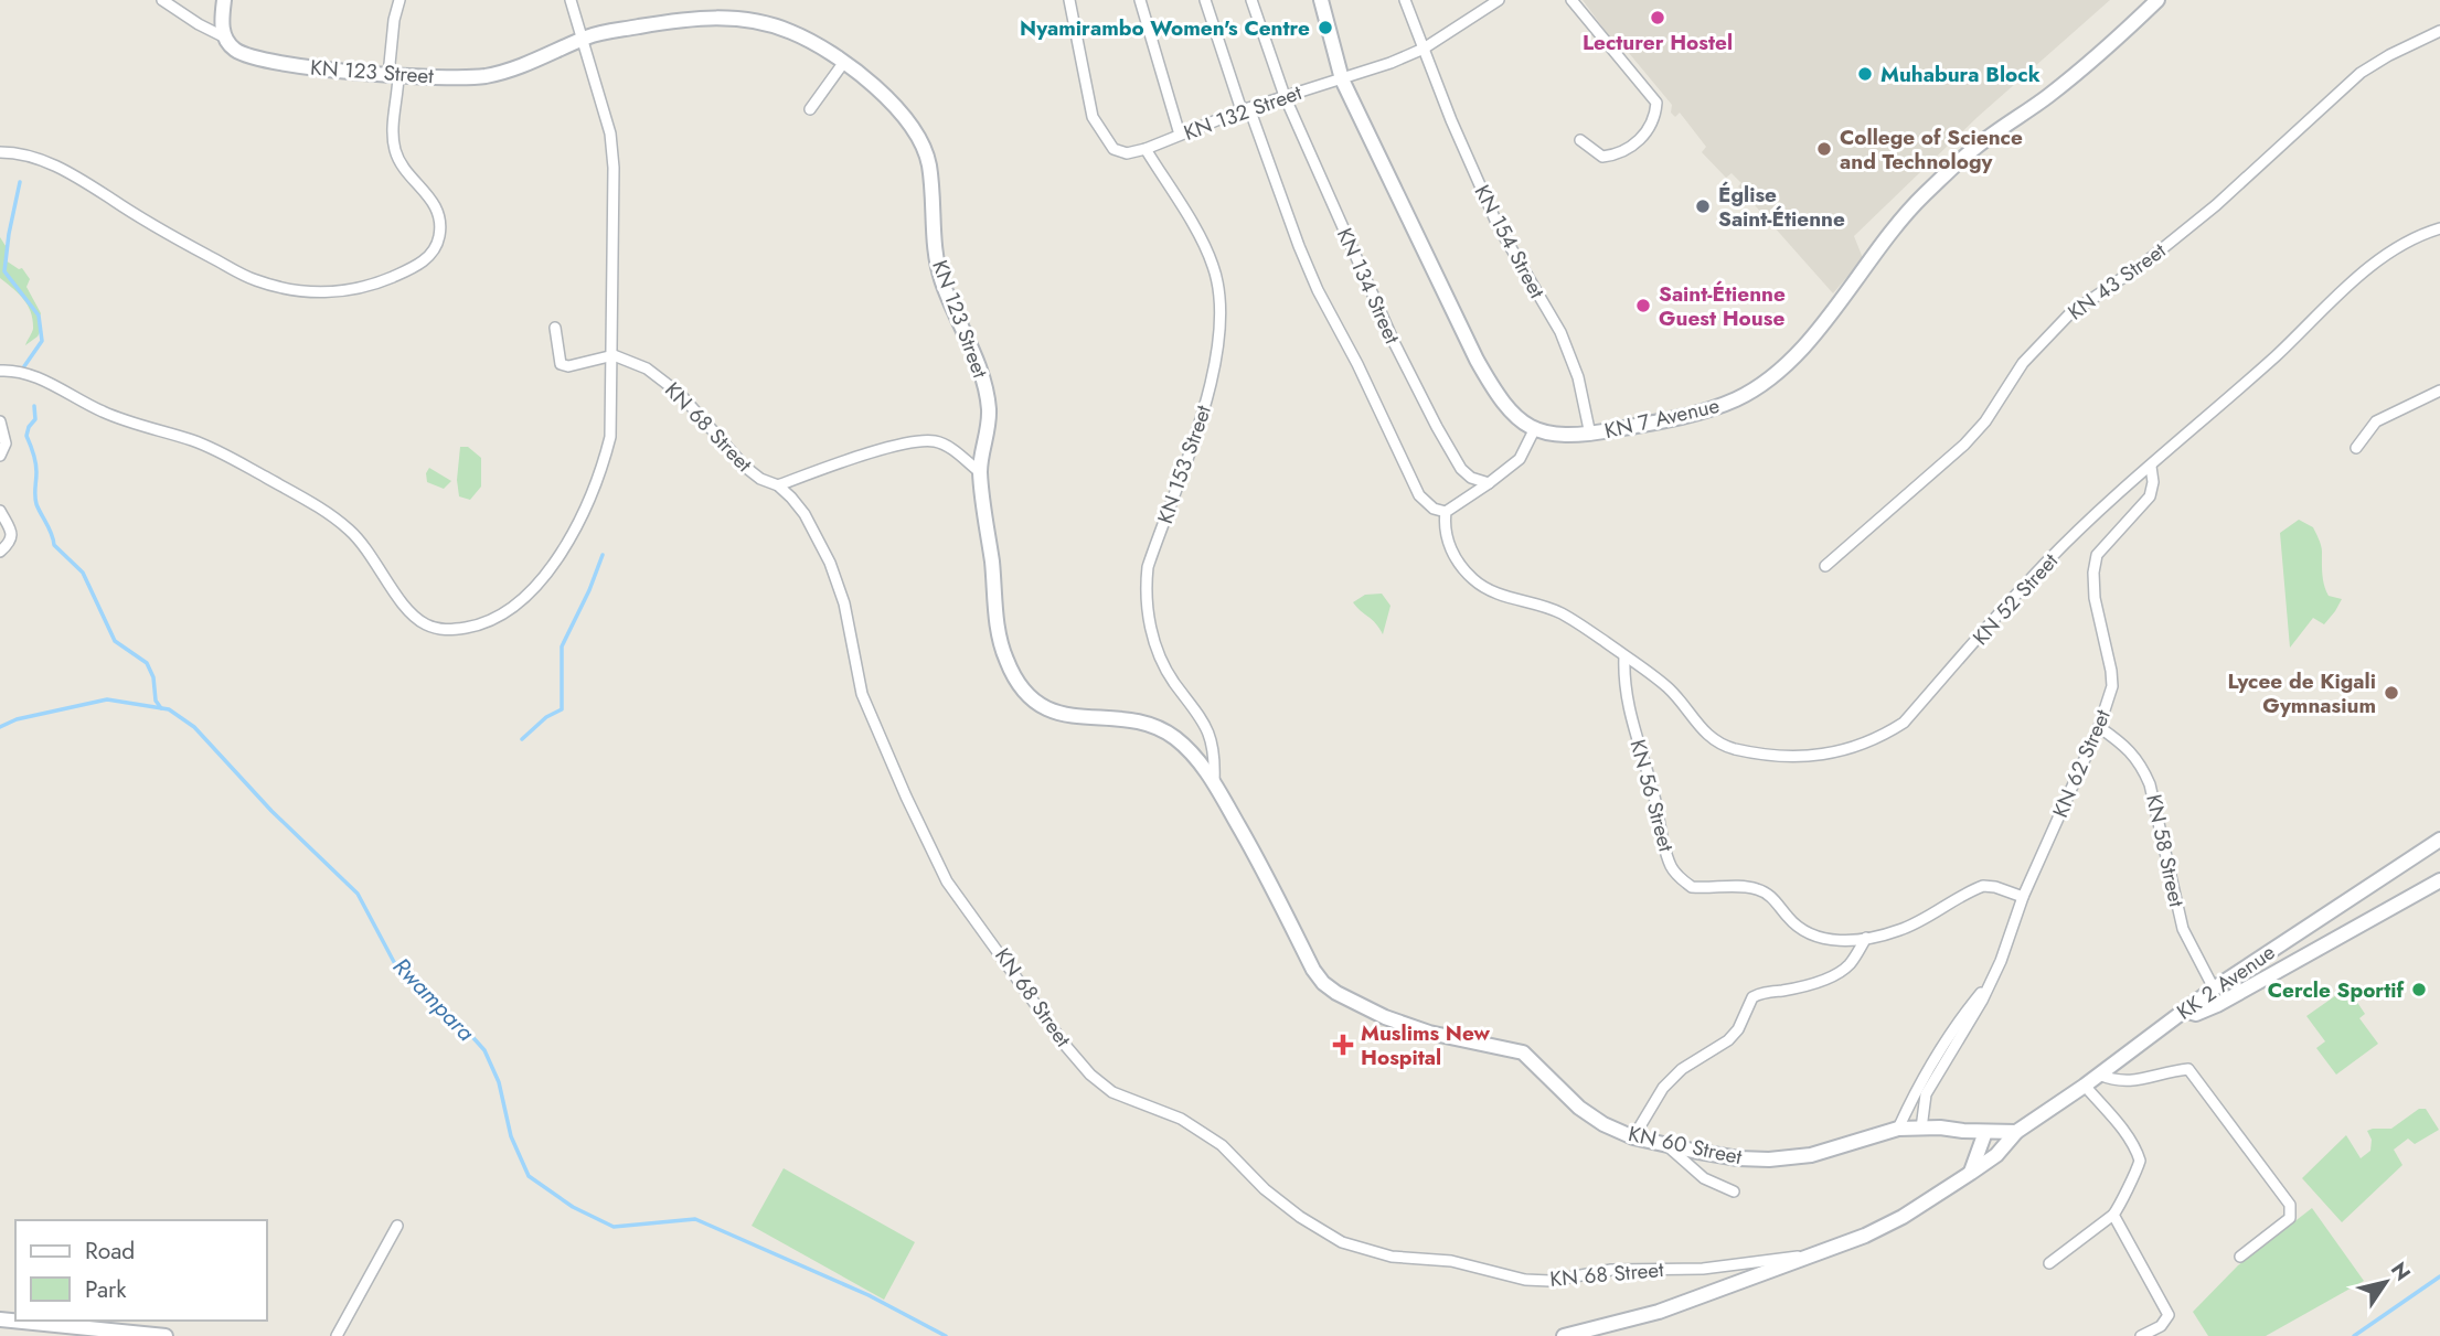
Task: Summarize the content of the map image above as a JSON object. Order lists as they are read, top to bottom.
{
  "streets": {
    "main road": [
      "KN 123 Street",
      "KN 7 Avenue",
      "KK 2 Avenue",
      "KN 60 Street"
    ],
    "street": [
      "KN 132 Street",
      "KN 154 Street",
      "KN 43 Street",
      "KN 134 Street",
      "KN 68 Street",
      "KN 153 Street",
      "KN 52 Street",
      "KN 62 Street",
      "KN 56 Street",
      "KN 58 Street"
    ]
  },
  "crossings": [
    ["KN 123 Street", "KN 60 Street"],
    ["KN 132 Street", "KN 154 Street"],
    ["KN 132 Street", "KN 134 Street"],
    ["KN 132 Street", "KN 153 Street"],
    ["KN 154 Street", "KN 7 Avenue"],
    ["KN 68 Street", "KK 2 Avenue"],
    ["KN 153 Street", "KN 60 Street"],
    ["KN 52 Street", "KN 62 Street"],
    ["KN 52 Street", "KN 56 Street"],
    ["KN 62 Street", "KN 56 Street"],
    ["KN 62 Street", "KN 58 Street"],
    ["KN 62 Street", "KN 60 Street"],
    ["KN 58 Street", "KK 2 Avenue"]
  ],
  "water": ["Rwampara"],
  "places": {
    "other": [
      "Lecturer Hostel",
      "Nyamirambo Women's Centre",
      "Muhabura Block",
      "College of Science and Technology",
      "Église Saint-Étienne",
      "Saint-Étienne Guest House",
      "Lycee de Kigali Gymnasium",
      "Cercle Sportif"
    ],
    "health": ["Muslims New Hospital"]
  },
  "legend": ["Road", "Park"],
  "north": "top right"
}
